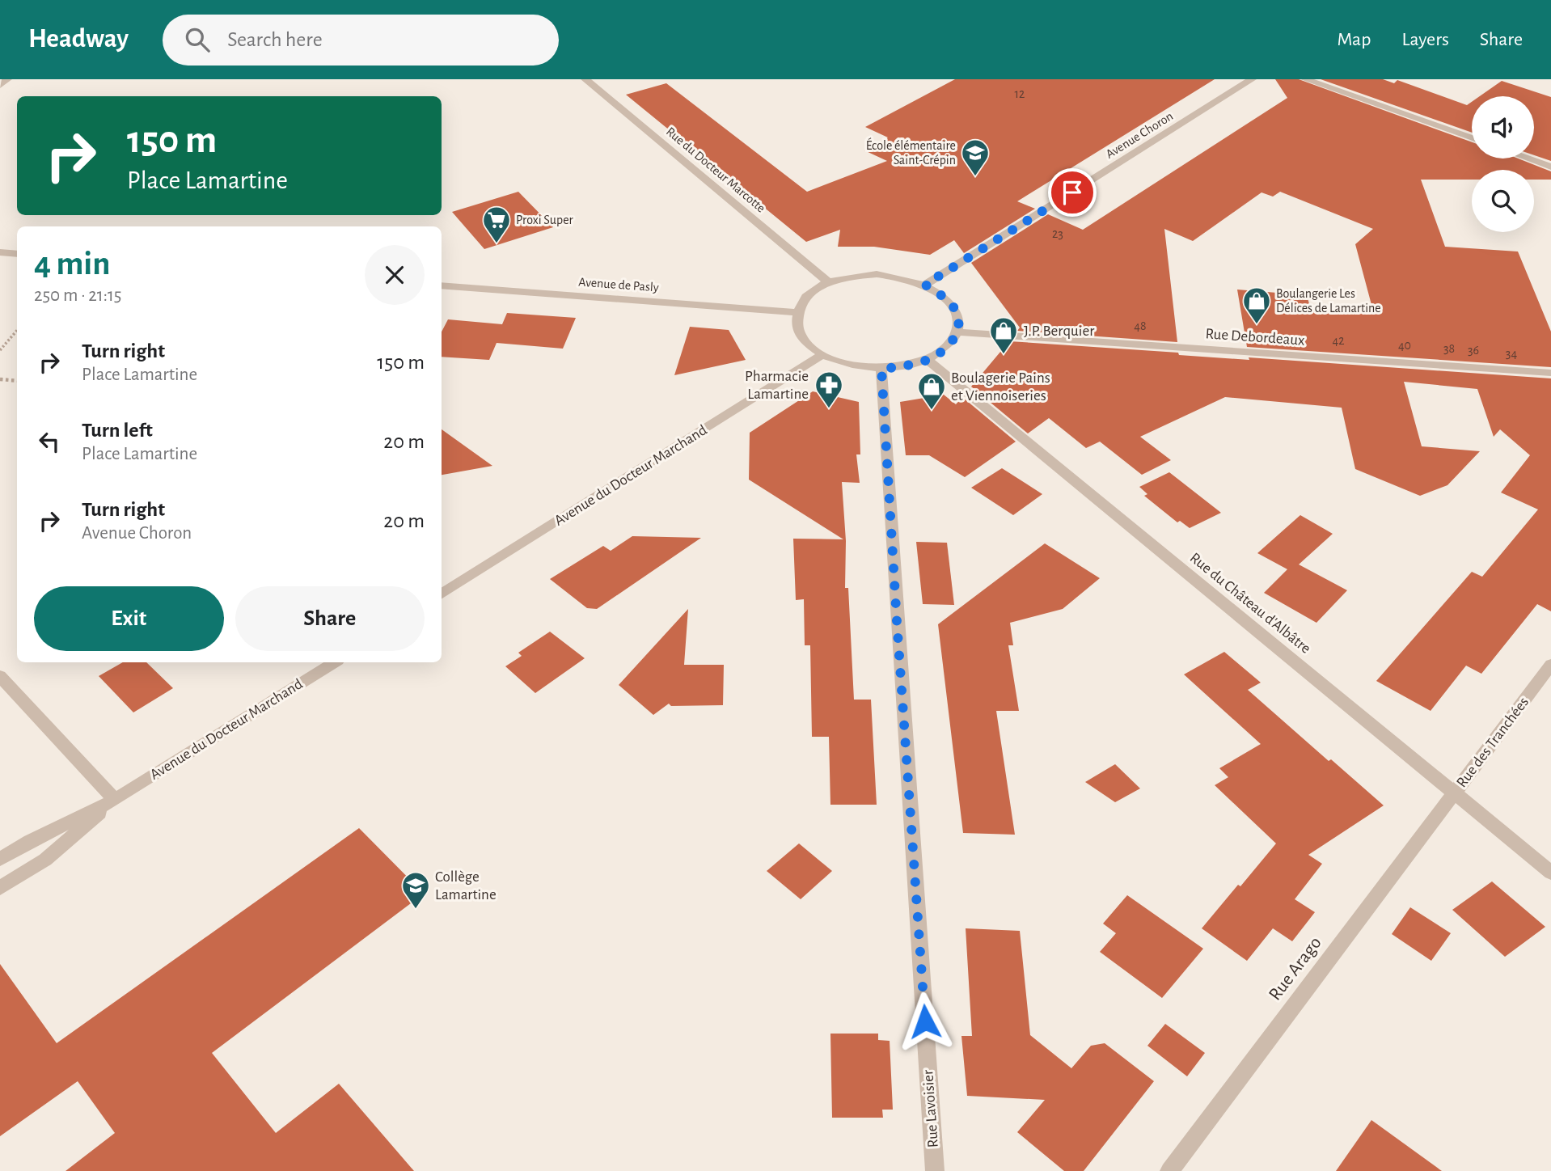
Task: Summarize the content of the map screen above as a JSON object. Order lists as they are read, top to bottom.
{
  "streets": {
    "street": [
      "Avenue Choron",
      "Rue du Docteur Marcotte",
      "Avenue de Pasly",
      "Rue Debordeaux",
      "Avenue du Docteur Marchand",
      "Rue du Château d'Albâtre",
      "Rue des Tranchées",
      "Rue Arago",
      "Rue Lavoisier"
    ]
  },
  "crossings": [
    ["Avenue Choron", "Rue du Docteur Marcotte"],
    ["Avenue Choron", "Avenue de Pasly"],
    ["Avenue Choron", "Rue Debordeaux"],
    ["Avenue Choron", "Avenue du Docteur Marchand"],
    ["Avenue Choron", "Rue du Château d'Albâtre"],
    ["Avenue Choron", "Rue Lavoisier"],
    ["Rue du Docteur Marcotte", "Avenue de Pasly"],
    ["Rue du Docteur Marcotte", "Rue Debordeaux"],
    ["Rue du Docteur Marcotte", "Avenue du Docteur Marchand"],
    ["Rue du Docteur Marcotte", "Rue du Château d'Albâtre"],
    ["Rue du Docteur Marcotte", "Rue Lavoisier"],
    ["Avenue de Pasly", "Rue Debordeaux"],
    ["Avenue de Pasly", "Avenue du Docteur Marchand"],
    ["Avenue de Pasly", "Rue du Château d'Albâtre"],
    ["Avenue de Pasly", "Rue Lavoisier"],
    ["Rue Debordeaux", "Avenue du Docteur Marchand"],
    ["Rue Debordeaux", "Rue du Château d'Albâtre"],
    ["Rue Debordeaux", "Rue Lavoisier"],
    ["Avenue du Docteur Marchand", "Rue du Château d'Albâtre"],
    ["Avenue du Docteur Marchand", "Rue Lavoisier"],
    ["Rue du Château d'Albâtre", "Rue des Tranchées"],
    ["Rue du Château d'Albâtre", "Rue Arago"],
    ["Rue du Château d'Albâtre", "Rue Lavoisier"],
    ["Rue des Tranchées", "Rue Arago"]
  ],
  "places": {
    "school or university": ["École élémentaire Saint-Crépin", "Collège Lamartine"],
    "supermarket": ["Proxi Super"],
    "shop": ["Boulangerie Les Délices de Lamartine", "J.P. Berquier", "Boulagerie Pains et Viennoiseries"],
    "pharmacy": ["Pharmacie Lamartine"]
  },
  "house_numbers": [
    "12",
    "23",
    "48",
    "42",
    "40",
    "38",
    "36",
    "34"
  ],
  "page": {
    "header": "Headway",
    "search": "Search here",
    "nav": ["Map", "Layers", "Share"],
    "turn": ["150 m", "Place Lamartine"],
    "heading": ["4 min", "250 m · 21:15"],
    "list": [
      {
        "name": "Turn right",
        "note": "Place Lamartine",
        "value": "150 m"
      },
      {
        "name": "Turn left",
        "note": "Place Lamartine",
        "value": "20 m"
      },
      {
        "name": "Turn right",
        "note": "Avenue Choron",
        "value": "20 m"
      }
    ],
    "buttons": ["Exit", "Share"]
  }
}
